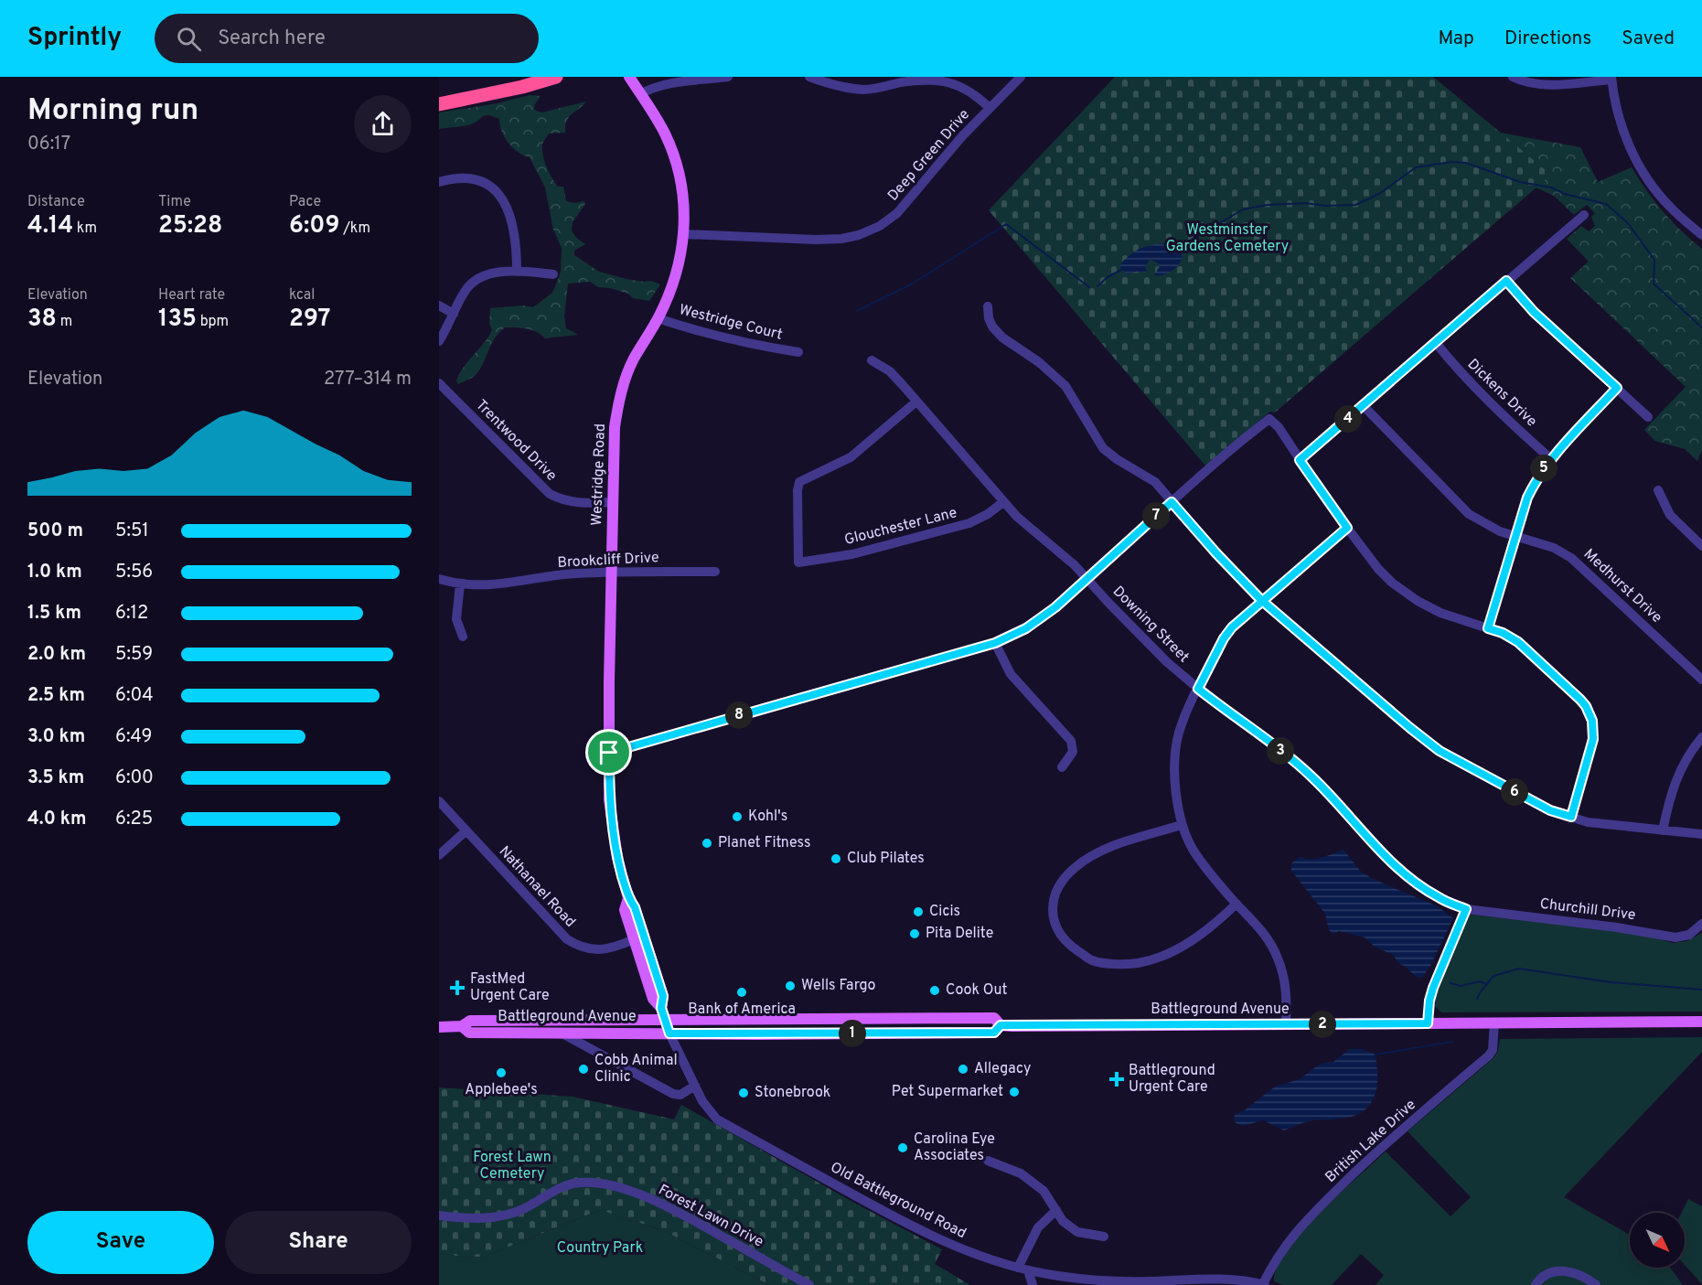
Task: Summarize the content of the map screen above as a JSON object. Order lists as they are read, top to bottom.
{
  "streets": {
    "main road": ["Westridge Road", "Battleground Avenue"],
    "street": [
      "Deep Green Drive",
      "Westridge Court",
      "Dickens Drive",
      "Trentwood Drive",
      "Glouchester Lane",
      "Brookcliff Drive",
      "Medhurst Drive",
      "Downing Street",
      "Nathanael Road",
      "Churchill Drive",
      "British Lake Drive",
      "Old Battleground Road",
      "Forest Lawn Drive"
    ]
  },
  "crossings": [
    ["Deep Green Drive", "Westridge Road"],
    ["Westridge Court", "Westridge Road"],
    ["Trentwood Drive", "Westridge Road"],
    ["Westridge Road", "Brookcliff Drive"],
    ["Westridge Road", "Nathanael Road"],
    ["Westridge Road", "Battleground Avenue"],
    ["Westridge Road", "Old Battleground Road"],
    ["Glouchester Lane", "Downing Street"],
    ["Downing Street", "Churchill Drive"],
    ["Battleground Avenue", "British Lake Drive"],
    ["British Lake Drive", "Old Battleground Road"]
  ],
  "parks": ["Westminster Gardens Cemetery", "Forest Lawn Cemetery", "Country Park"],
  "places": {
    "other": [
      "Kohl's",
      "Planet Fitness",
      "Club Pilates",
      "Cicis",
      "Pita Delite",
      "Wells Fargo",
      "Cook Out",
      "Bank of America",
      "Cobb Animal Clinic",
      "Allegacy",
      "Applebee's",
      "Pet Supermarket",
      "Stonebrook",
      "Carolina Eye Associates"
    ],
    "health": ["FastMed Urgent Care", "Battleground Urgent Care"]
  },
  "north": "bottom right",
  "page": {
    "header": "Sprintly",
    "search": "Search here",
    "nav": ["Map", "Directions", "Saved"],
    "heading": ["Morning run", "06:17"],
    "stats": [
      ["Distance", "4.14 km"],
      ["Time", "25:28"],
      ["Pace", "6:09 /km"],
      ["Elevation", "38 m"],
      ["Heart rate", "135 bpm"],
      ["kcal", "297"]
    ],
    "chart": ["Elevation", "277–314 m"],
    "pins": [
      "4",
      "5",
      "7",
      "8",
      "3",
      "6",
      "2",
      "1"
    ],
    "list": [
      {
        "name": "500 m",
        "note": "5:51"
      },
      {
        "name": "1.0 km",
        "note": "5:56"
      },
      {
        "name": "1.5 km",
        "note": "6:12"
      },
      {
        "name": "2.0 km",
        "note": "5:59"
      },
      {
        "name": "2.5 km",
        "note": "6:04"
      },
      {
        "name": "3.0 km",
        "note": "6:49"
      },
      {
        "name": "3.5 km",
        "note": "6:00"
      },
      {
        "name": "4.0 km",
        "note": "6:25"
      }
    ],
    "buttons": ["Save", "Share"]
  }
}
